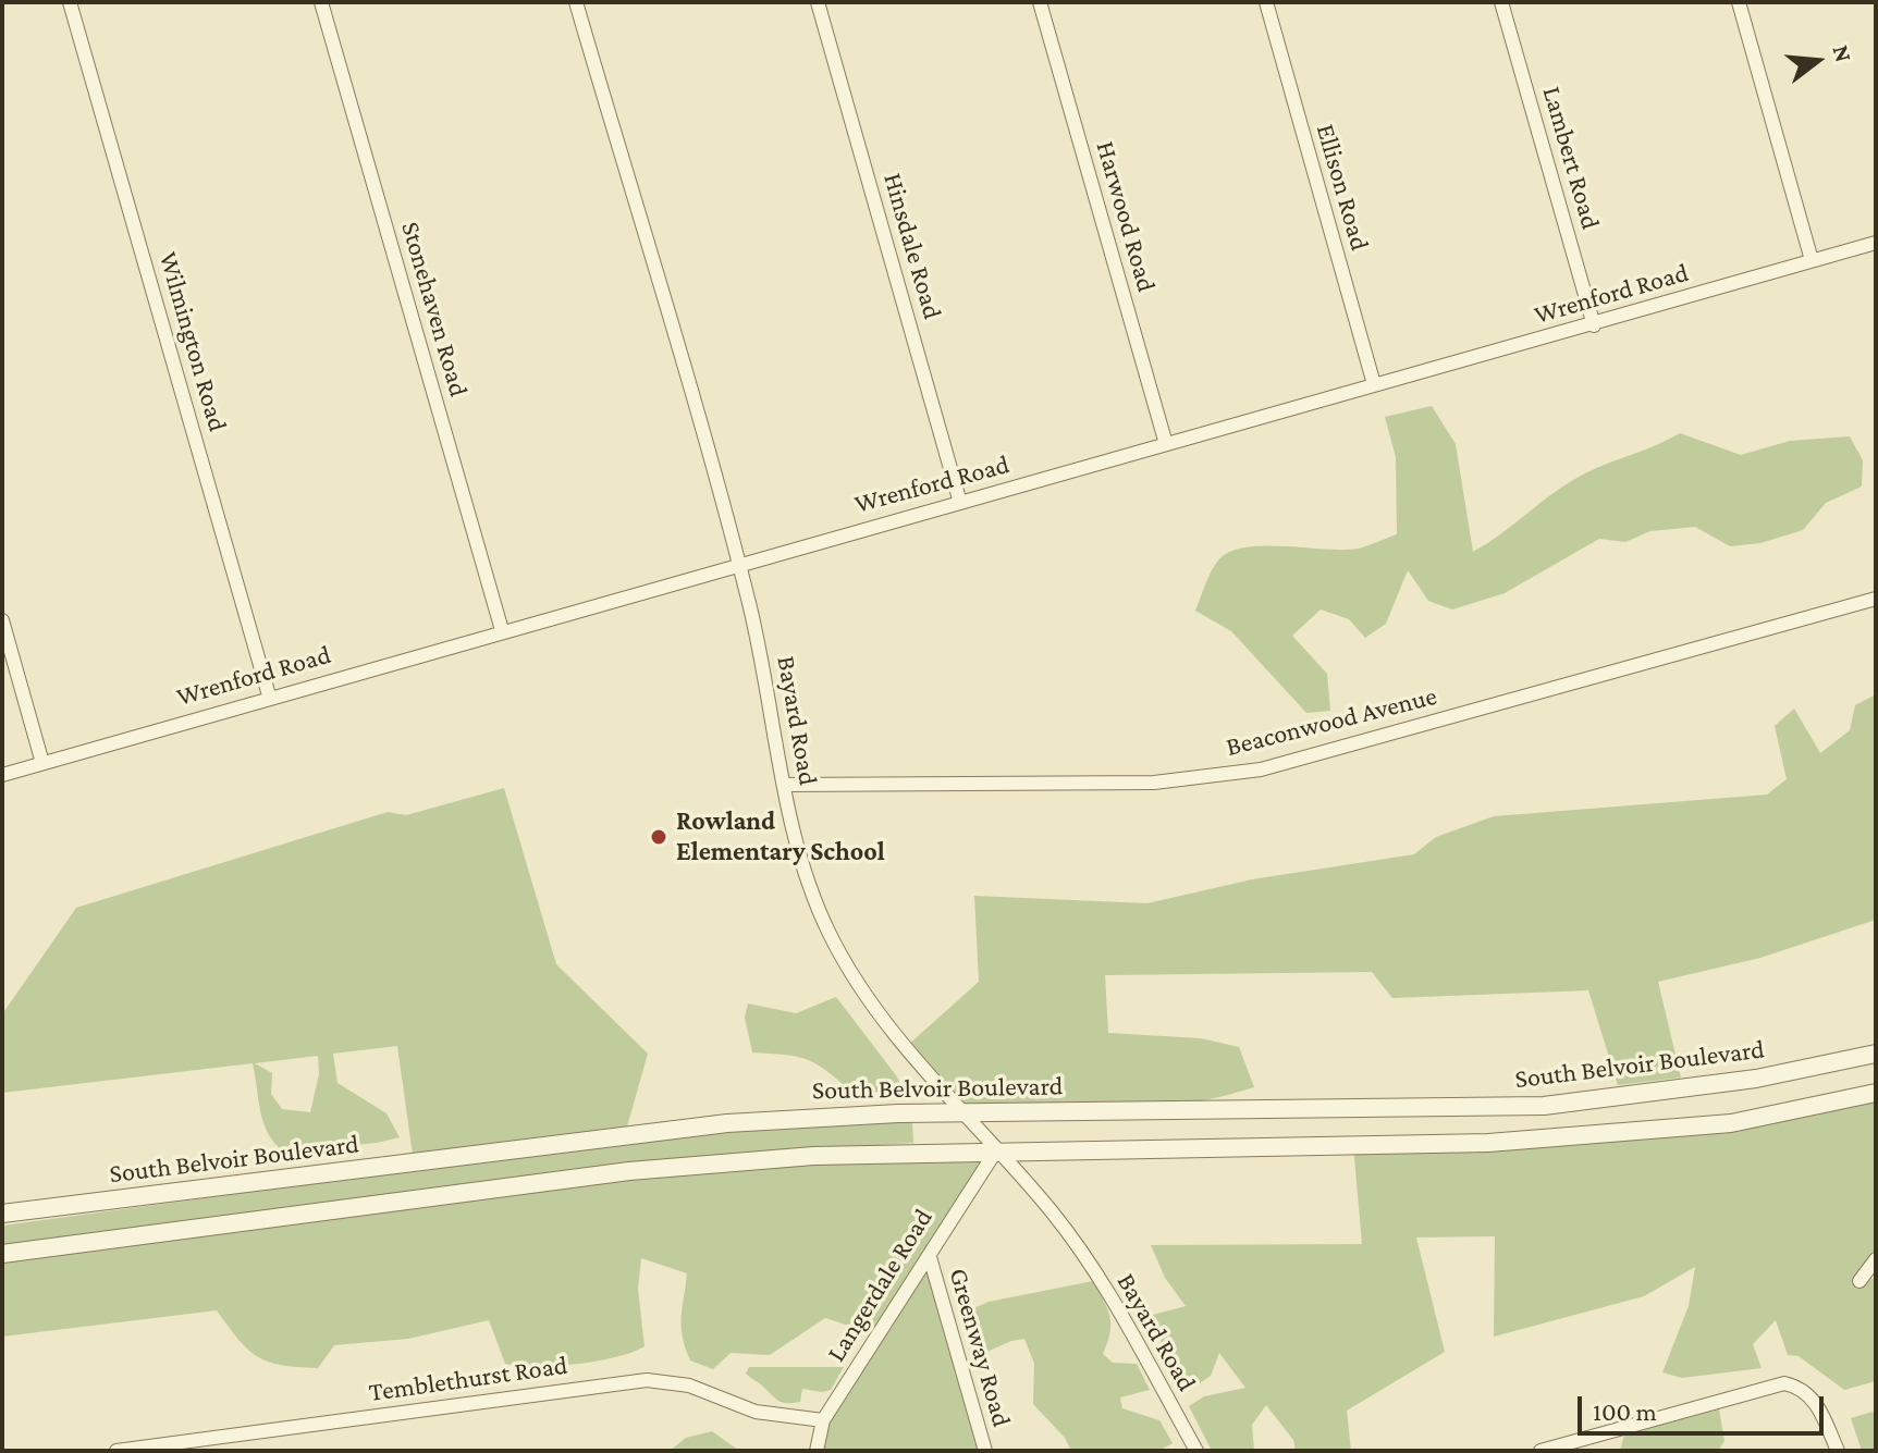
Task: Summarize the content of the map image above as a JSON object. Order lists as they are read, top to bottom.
{
  "streets": {
    "street": [
      "Lambert Road",
      "Ellison Road",
      "Harwood Road",
      "Hinsdale Road",
      "Wrenford Road",
      "Stonehaven Road",
      "Wilmington Road",
      "Bayard Road",
      "Beaconwood Avenue",
      "South Belvoir Boulevard",
      "Langerdale Road",
      "Greenway Road",
      "Temblethurst Road"
    ]
  },
  "crossings": [
    ["Lambert Road", "Wrenford Road"],
    ["Ellison Road", "Wrenford Road"],
    ["Harwood Road", "Wrenford Road"],
    ["Hinsdale Road", "Wrenford Road"],
    ["Wrenford Road", "Stonehaven Road"],
    ["Wrenford Road", "Wilmington Road"],
    ["Wrenford Road", "Bayard Road"],
    ["Bayard Road", "Beaconwood Avenue"],
    ["Bayard Road", "South Belvoir Boulevard"],
    ["Bayard Road", "Langerdale Road"],
    ["Langerdale Road", "Greenway Road"],
    ["Langerdale Road", "Temblethurst Road"]
  ],
  "places": ["Rowland Elementary School"],
  "scale_bar": "100 m",
  "north": "right"
}
